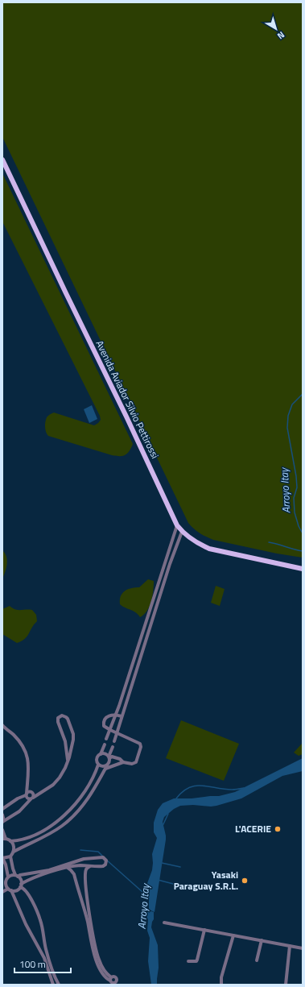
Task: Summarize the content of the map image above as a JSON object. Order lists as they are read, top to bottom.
{
  "streets": {
    "main road": ["Avenida Aviador Silvio Pettirossi"]
  },
  "water": ["Arroyo Itay"],
  "places": ["L'ACERIE", "Yasaki Paraguay S.R.L."],
  "scale_bar": "100 m",
  "north": "bottom right"
}
